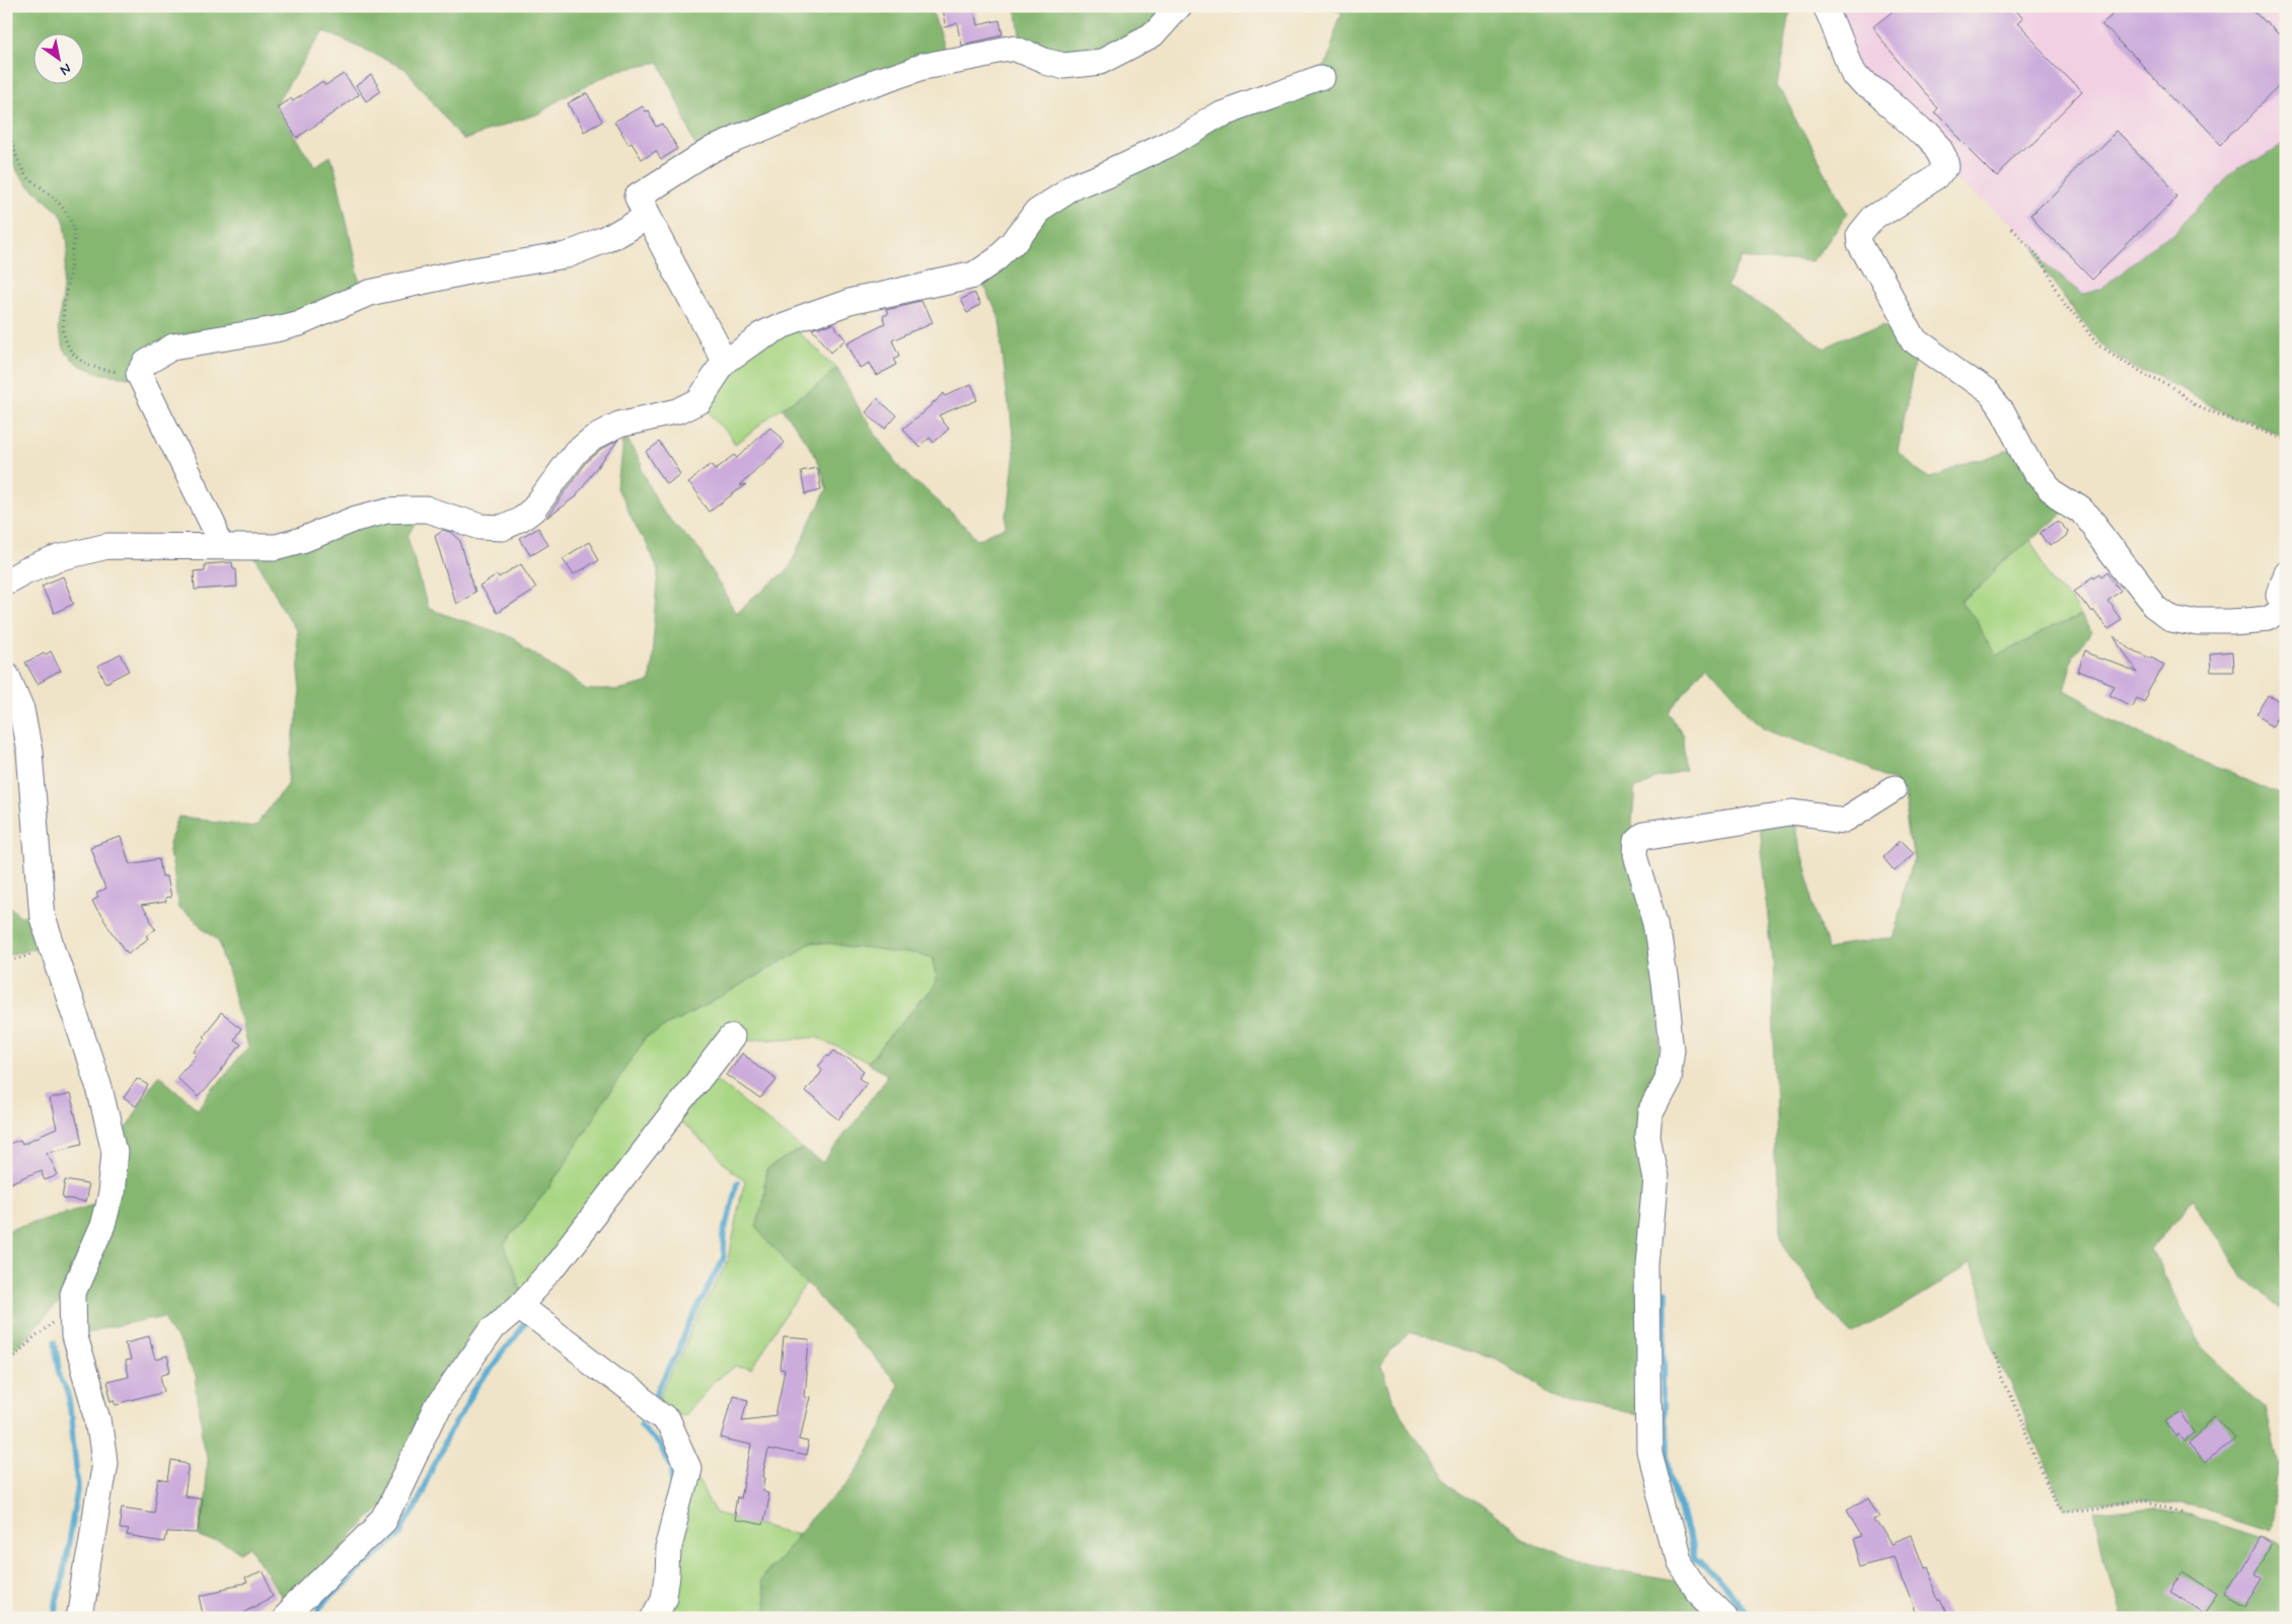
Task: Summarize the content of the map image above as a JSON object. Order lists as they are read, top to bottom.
{
  "north": "bottom right"
}
